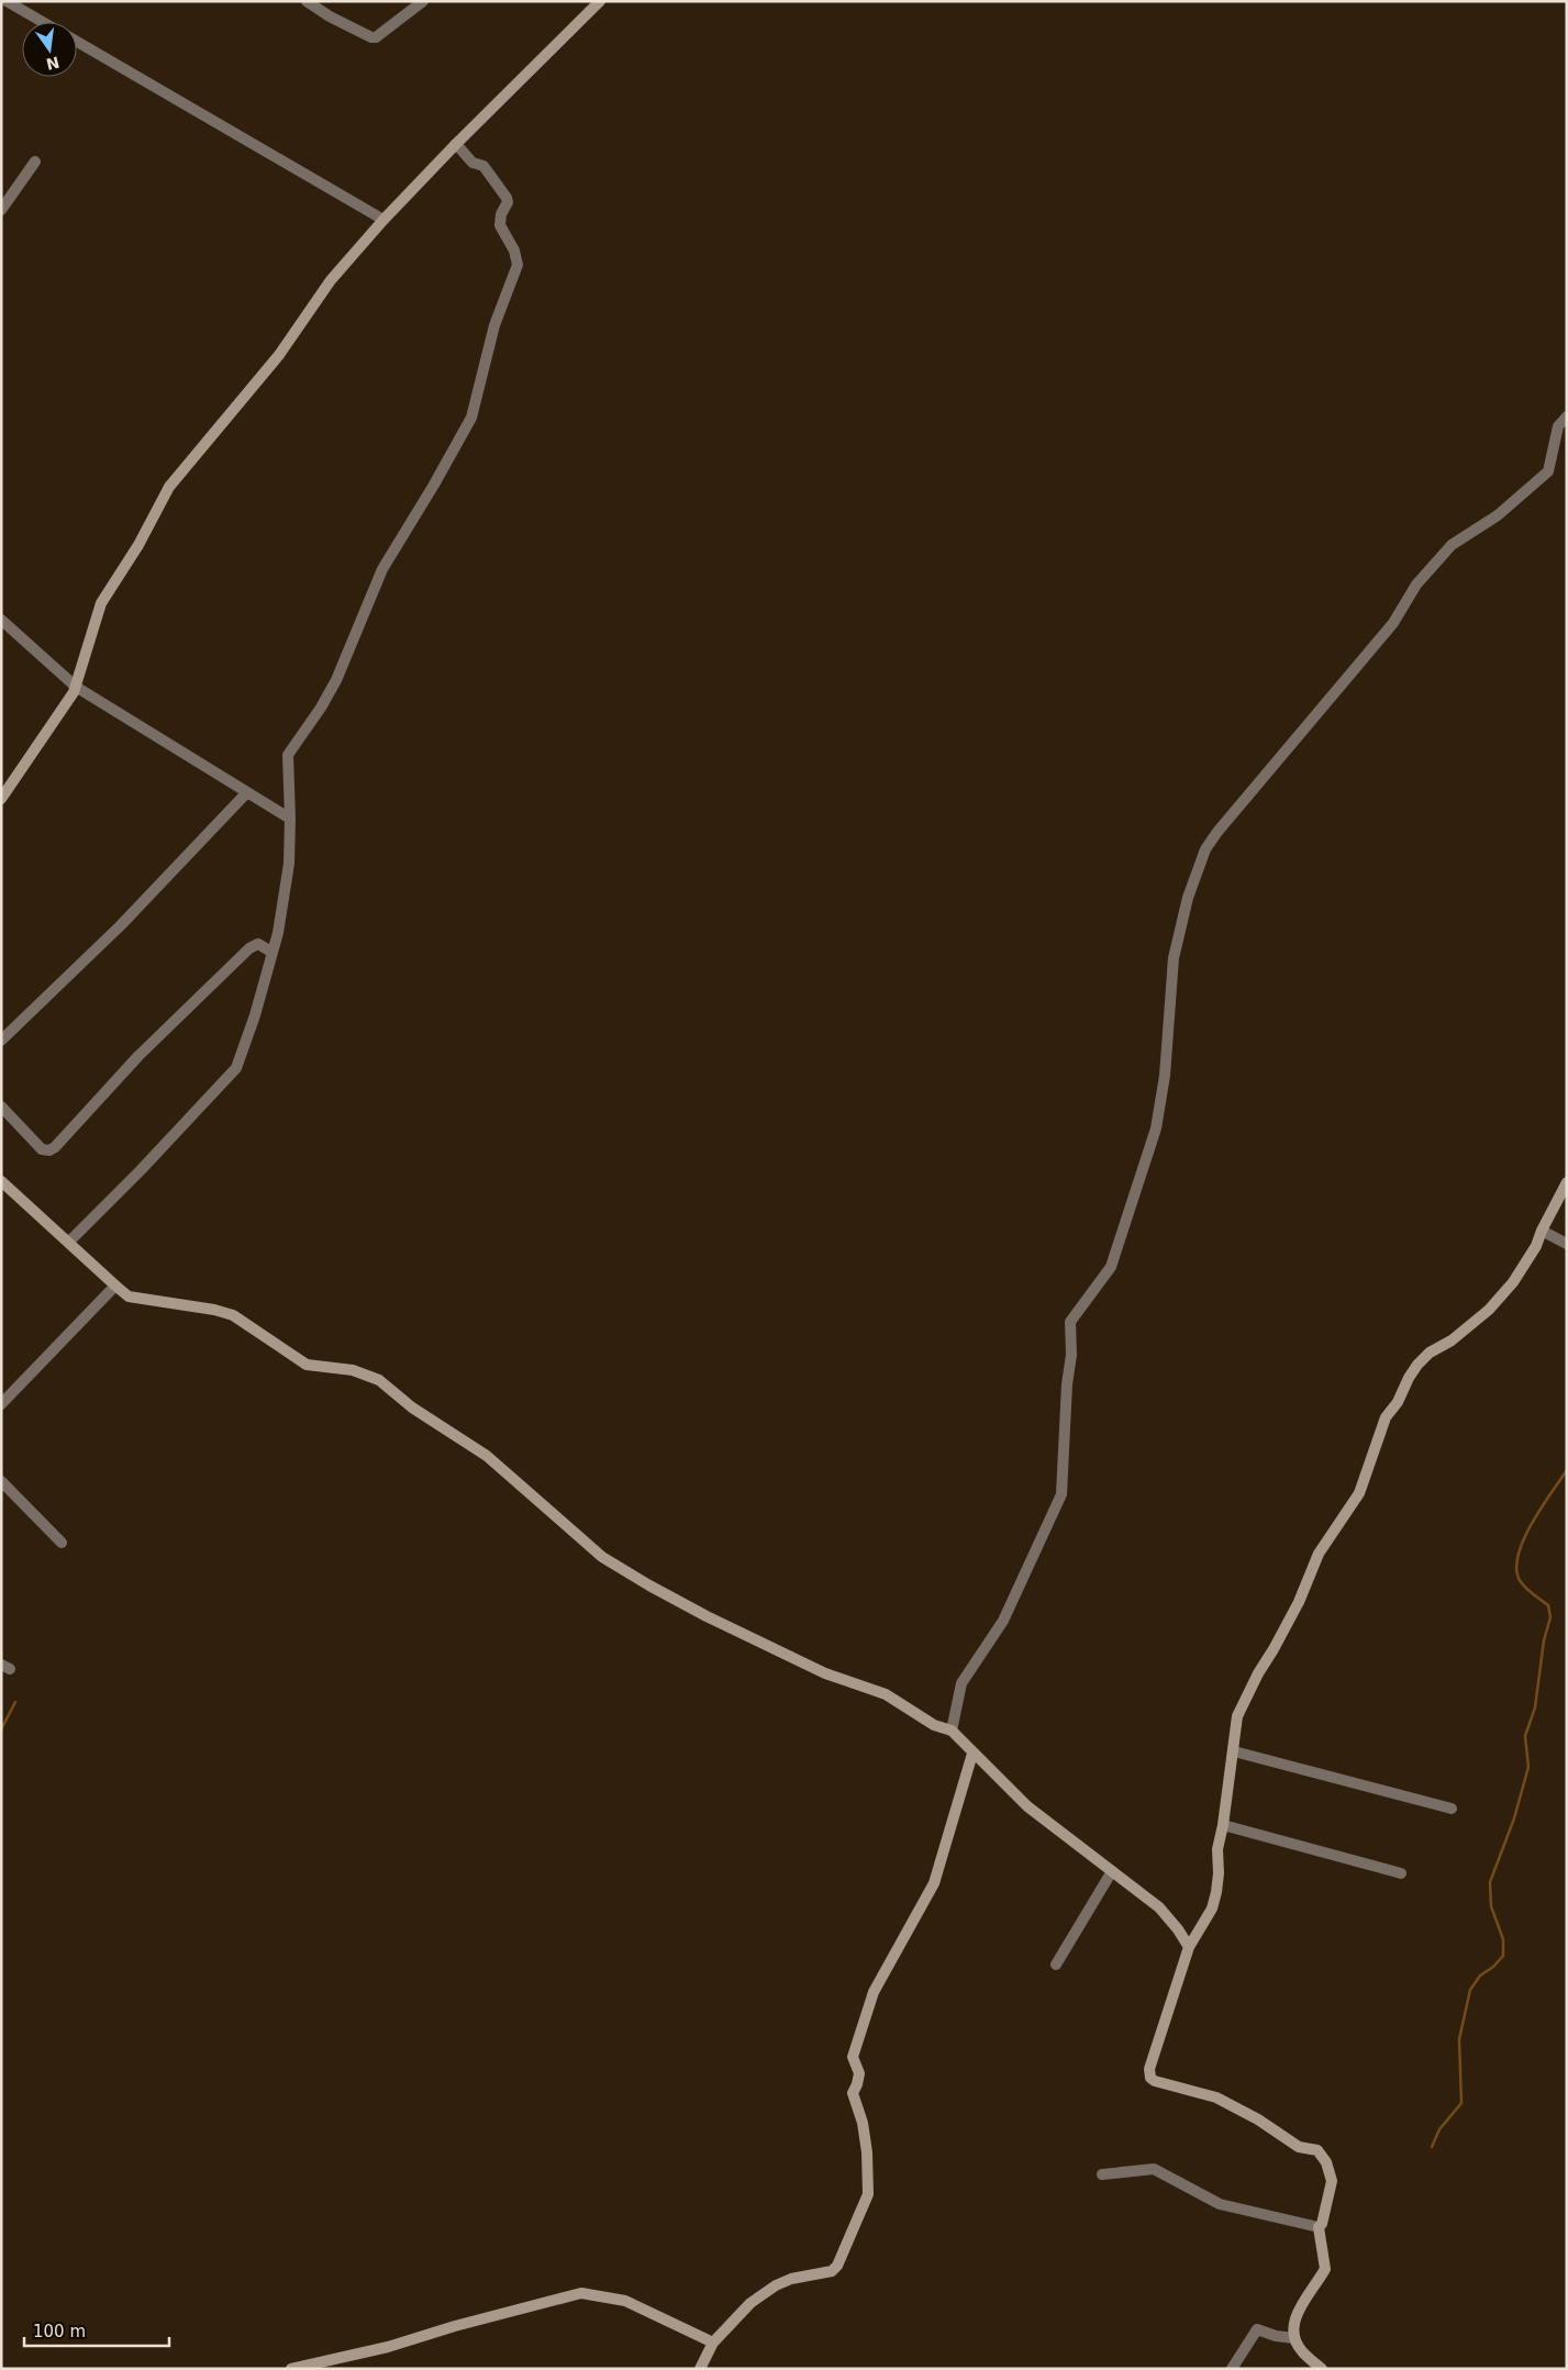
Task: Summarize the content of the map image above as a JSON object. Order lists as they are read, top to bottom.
{
  "scale_bar": "100 m",
  "north": "bottom"
}
